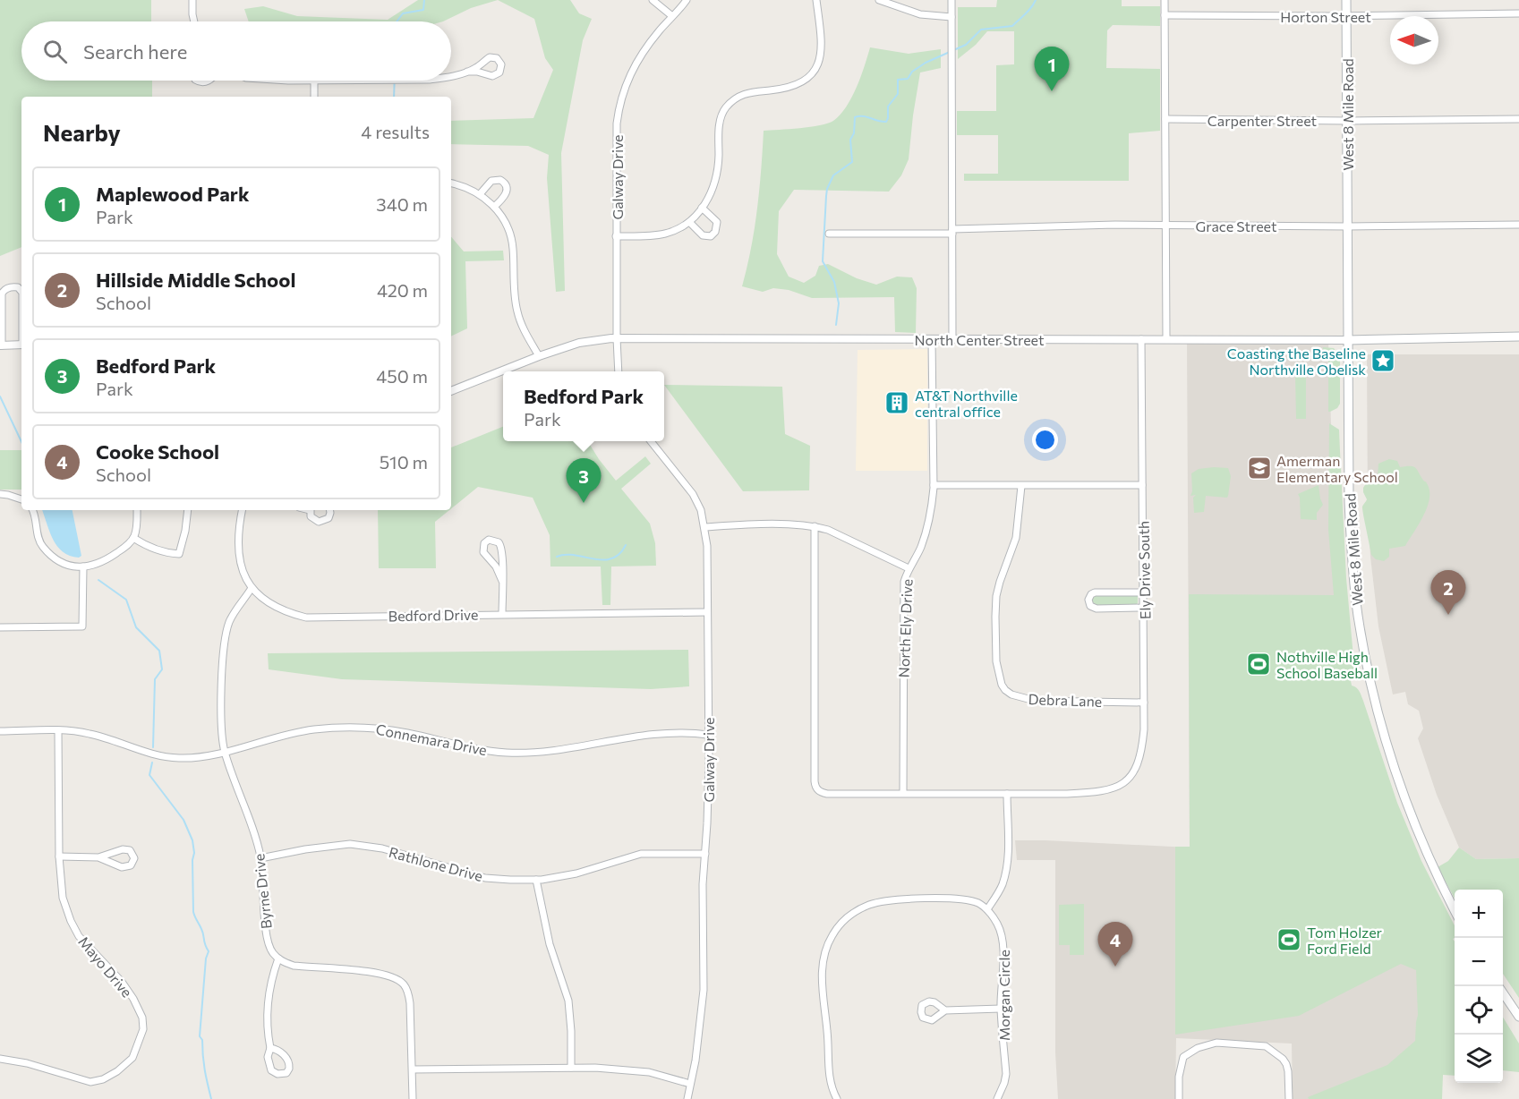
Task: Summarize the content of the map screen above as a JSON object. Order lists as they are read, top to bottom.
{
  "streets": {
    "main road": ["West 8 Mile Road", "North Center Street"],
    "street": [
      "Horton Street",
      "Carpenter Street",
      "Galway Drive",
      "Grace Street",
      "Ely Drive South",
      "Bedford Drive",
      "North Ely Drive",
      "Debra Lane",
      "Connemara Drive",
      "Rathlone Drive",
      "Byrne Drive",
      "Mayo Drive",
      "Morgan Circle"
    ]
  },
  "crossings": [
    ["Horton Street", "West 8 Mile Road"],
    ["West 8 Mile Road", "Carpenter Street"],
    ["West 8 Mile Road", "Grace Street"],
    ["West 8 Mile Road", "North Center Street"],
    ["Galway Drive", "North Center Street"],
    ["Galway Drive", "Bedford Drive"],
    ["Galway Drive", "Connemara Drive"],
    ["Galway Drive", "Rathlone Drive"],
    ["North Center Street", "Ely Drive South"],
    ["North Center Street", "North Ely Drive"],
    ["Ely Drive South", "Debra Lane"],
    ["Bedford Drive", "Byrne Drive"],
    ["Connemara Drive", "Byrne Drive"],
    ["Connemara Drive", "Mayo Drive"],
    ["Rathlone Drive", "Byrne Drive"]
  ],
  "places": {
    "place": ["Coasting the Baseline Northville Obelisk"],
    "building": ["AT&T Northville central office"],
    "school or university": ["Amerman Elementary School"],
    "sports": ["Nothville High School Baseball", "Tom Holzer Ford Field"]
  },
  "north": "left",
  "page": {
    "search": "Search here",
    "pins": [
      "1",
      "3",
      "2",
      "4"
    ],
    "heading": ["Nearby", "4 results"],
    "list": [
      {
        "mark": "1",
        "name": "Maplewood Park",
        "note": "Park",
        "value": "340 m"
      },
      {
        "mark": "2",
        "name": "Hillside Middle School",
        "note": "School",
        "value": "420 m"
      },
      {
        "mark": "3",
        "name": "Bedford Park",
        "note": "Park",
        "value": "450 m"
      },
      {
        "mark": "4",
        "name": "Cooke School",
        "note": "School",
        "value": "510 m"
      }
    ],
    "popup": ["Bedford Park", "Park"],
    "map_buttons": ["+", "−"]
  }
}
